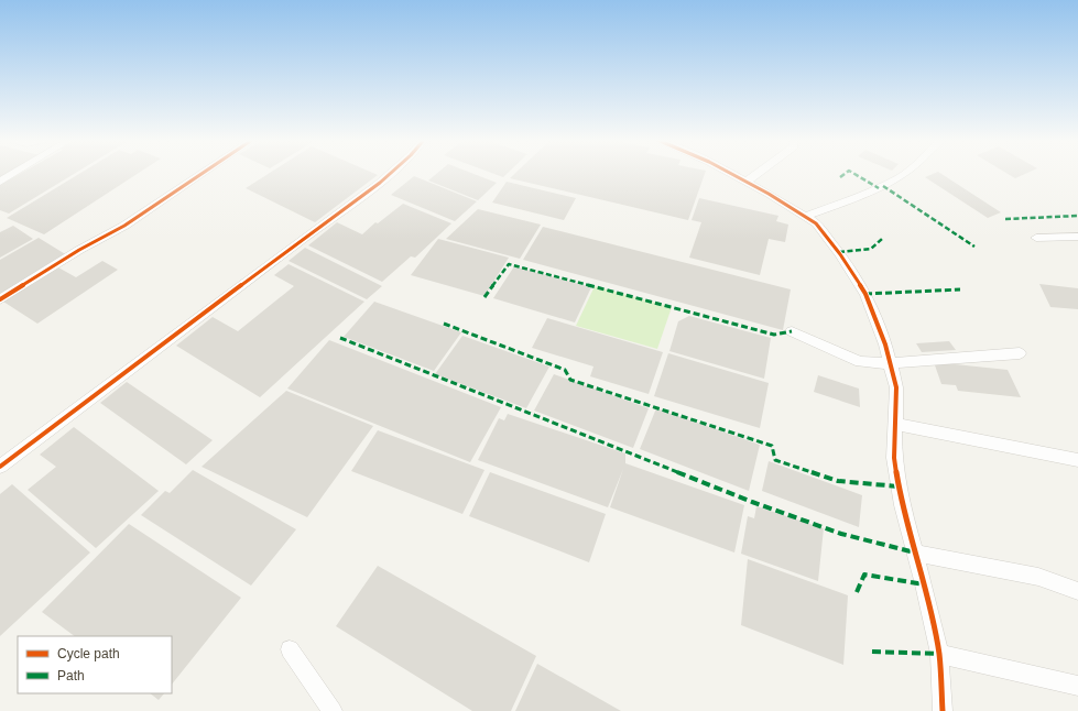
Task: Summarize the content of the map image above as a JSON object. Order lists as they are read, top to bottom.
{
  "legend": ["Cycle path", "Path"]
}
